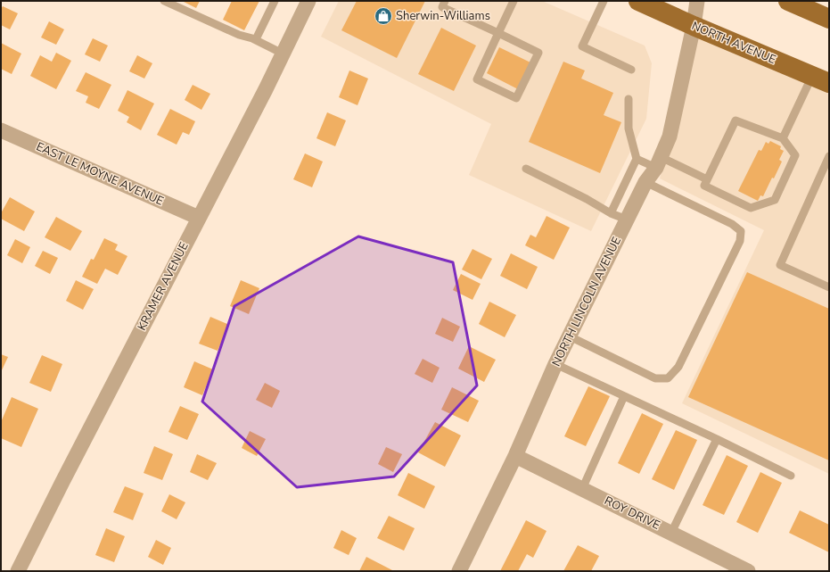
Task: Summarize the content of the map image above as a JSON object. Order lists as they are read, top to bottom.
{
  "streets": {
    "main road": ["NORTH AVENUE"],
    "street": [
      "EAST LE MOYNE AVENUE",
      "KRAMER AVENUE",
      "NORTH LINCOLN AVENUE",
      "ROY DRIVE"
    ]
  },
  "crossings": [
    ["NORTH AVENUE", "NORTH LINCOLN AVENUE"],
    ["EAST LE MOYNE AVENUE", "KRAMER AVENUE"],
    ["NORTH LINCOLN AVENUE", "ROY DRIVE"]
  ],
  "places": {
    "shop": ["Sherwin-Williams"]
  }
}
